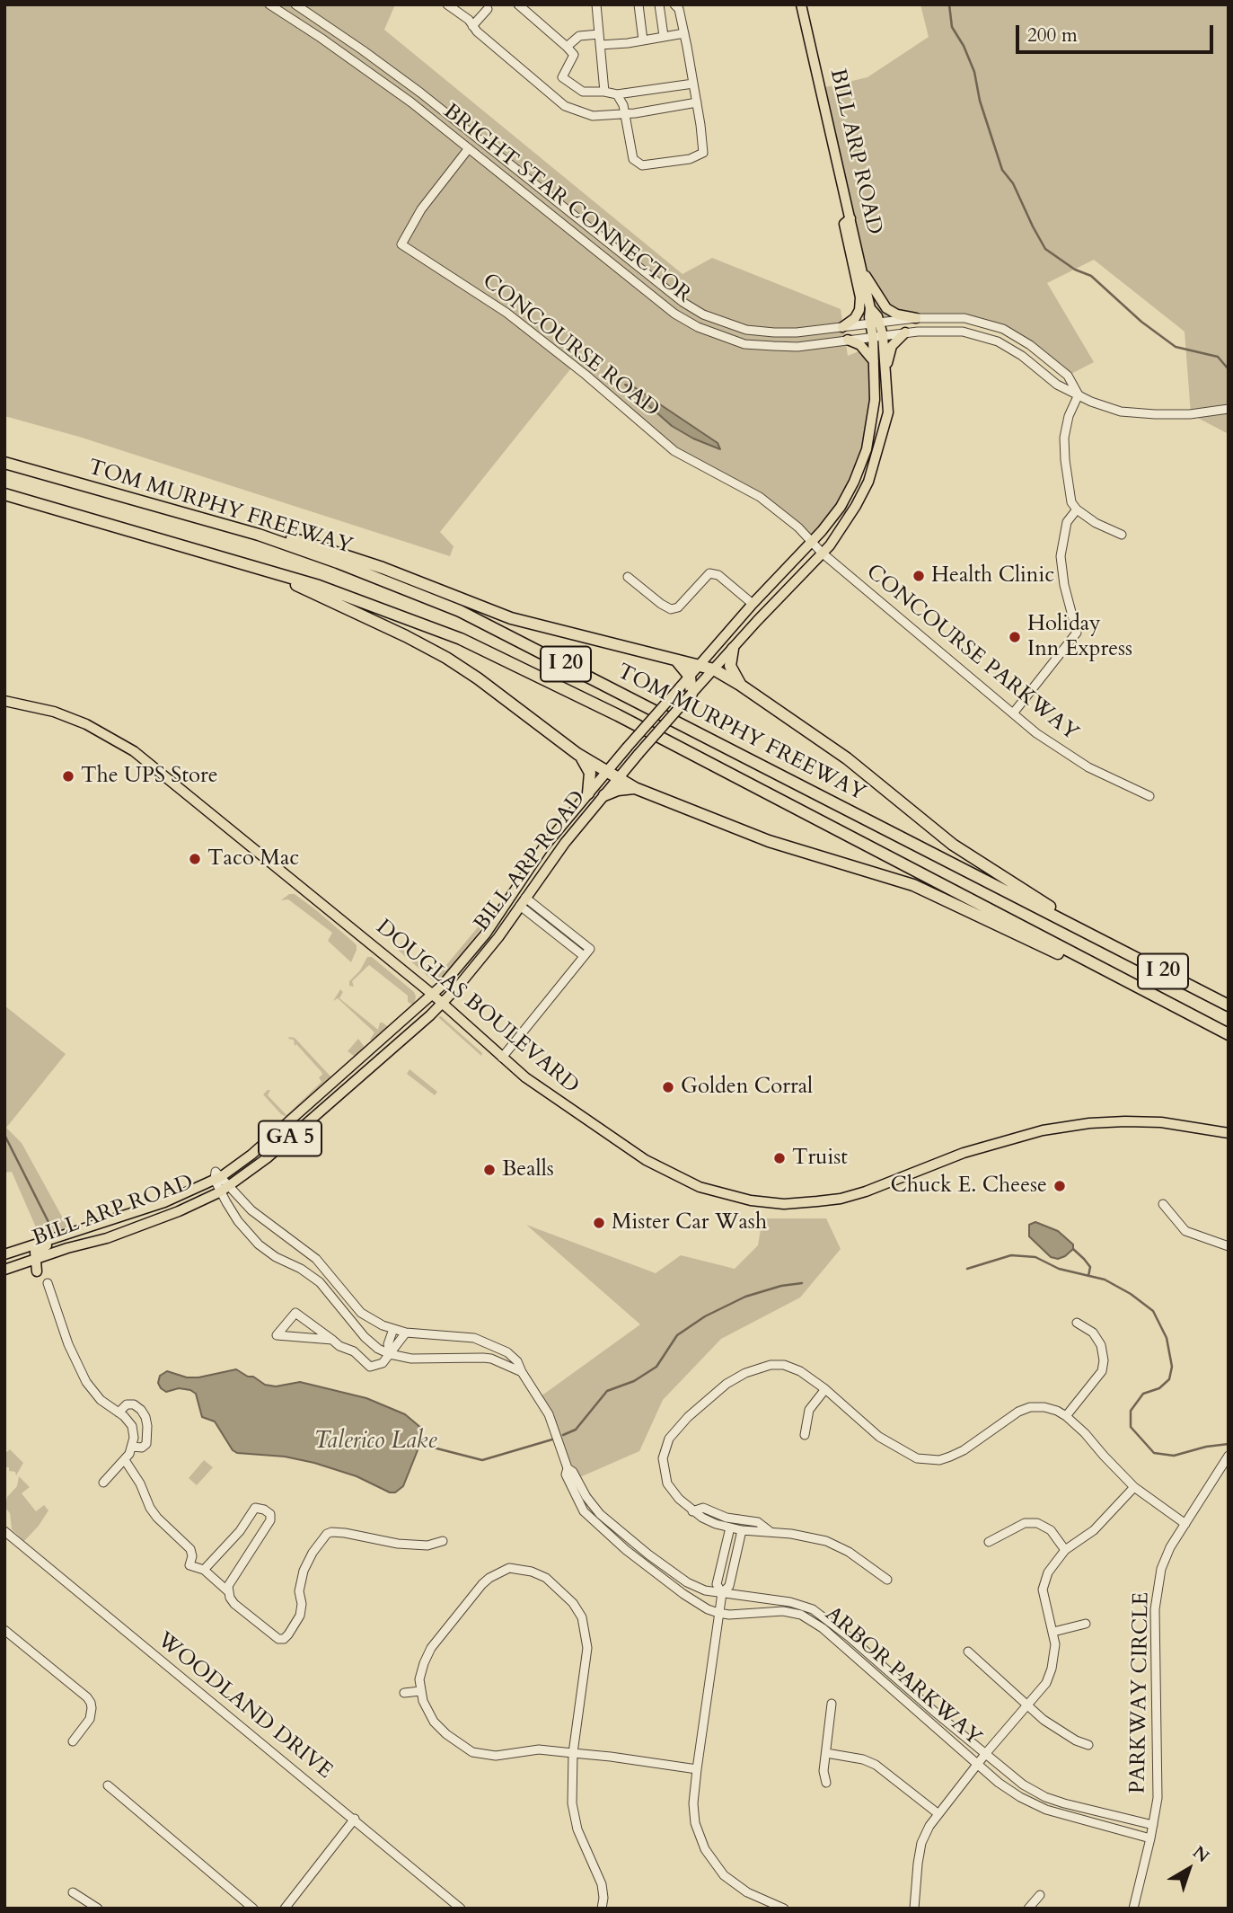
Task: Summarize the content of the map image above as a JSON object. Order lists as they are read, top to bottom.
{
  "streets": {
    "highway": ["TOM MURPHY FREEWAY", "I 20"],
    "main road": ["BILL ARP ROAD", "DOUGLAS BOULEVARD", "GA 5"],
    "street": [
      "BRIGHT STAR CONNECTOR",
      "CONCOURSE ROAD",
      "CONCOURSE PARKWAY",
      "ARBOR PARKWAY",
      "PARKWAY CIRCLE",
      "WOODLAND DRIVE"
    ]
  },
  "crossings": [
    ["BILL ARP ROAD", "BRIGHT STAR CONNECTOR"],
    ["BILL ARP ROAD", "CONCOURSE ROAD"],
    ["BILL ARP ROAD", "CONCOURSE PARKWAY"],
    ["BILL ARP ROAD", "DOUGLAS BOULEVARD"],
    ["BILL ARP ROAD", "ARBOR PARKWAY"],
    ["BRIGHT STAR CONNECTOR", "CONCOURSE ROAD"],
    ["CONCOURSE ROAD", "CONCOURSE PARKWAY"],
    ["ARBOR PARKWAY", "PARKWAY CIRCLE"]
  ],
  "water": ["Talerico Lake"],
  "places": [
    "Health Clinic",
    "Holiday Inn Express",
    "The UPS Store",
    "Taco Mac",
    "Golden Corral",
    "Truist",
    "Bealls",
    "Chuck E. Cheese",
    "Mister Car Wash"
  ],
  "scale_bar": "200 m",
  "north": "top right"
}
